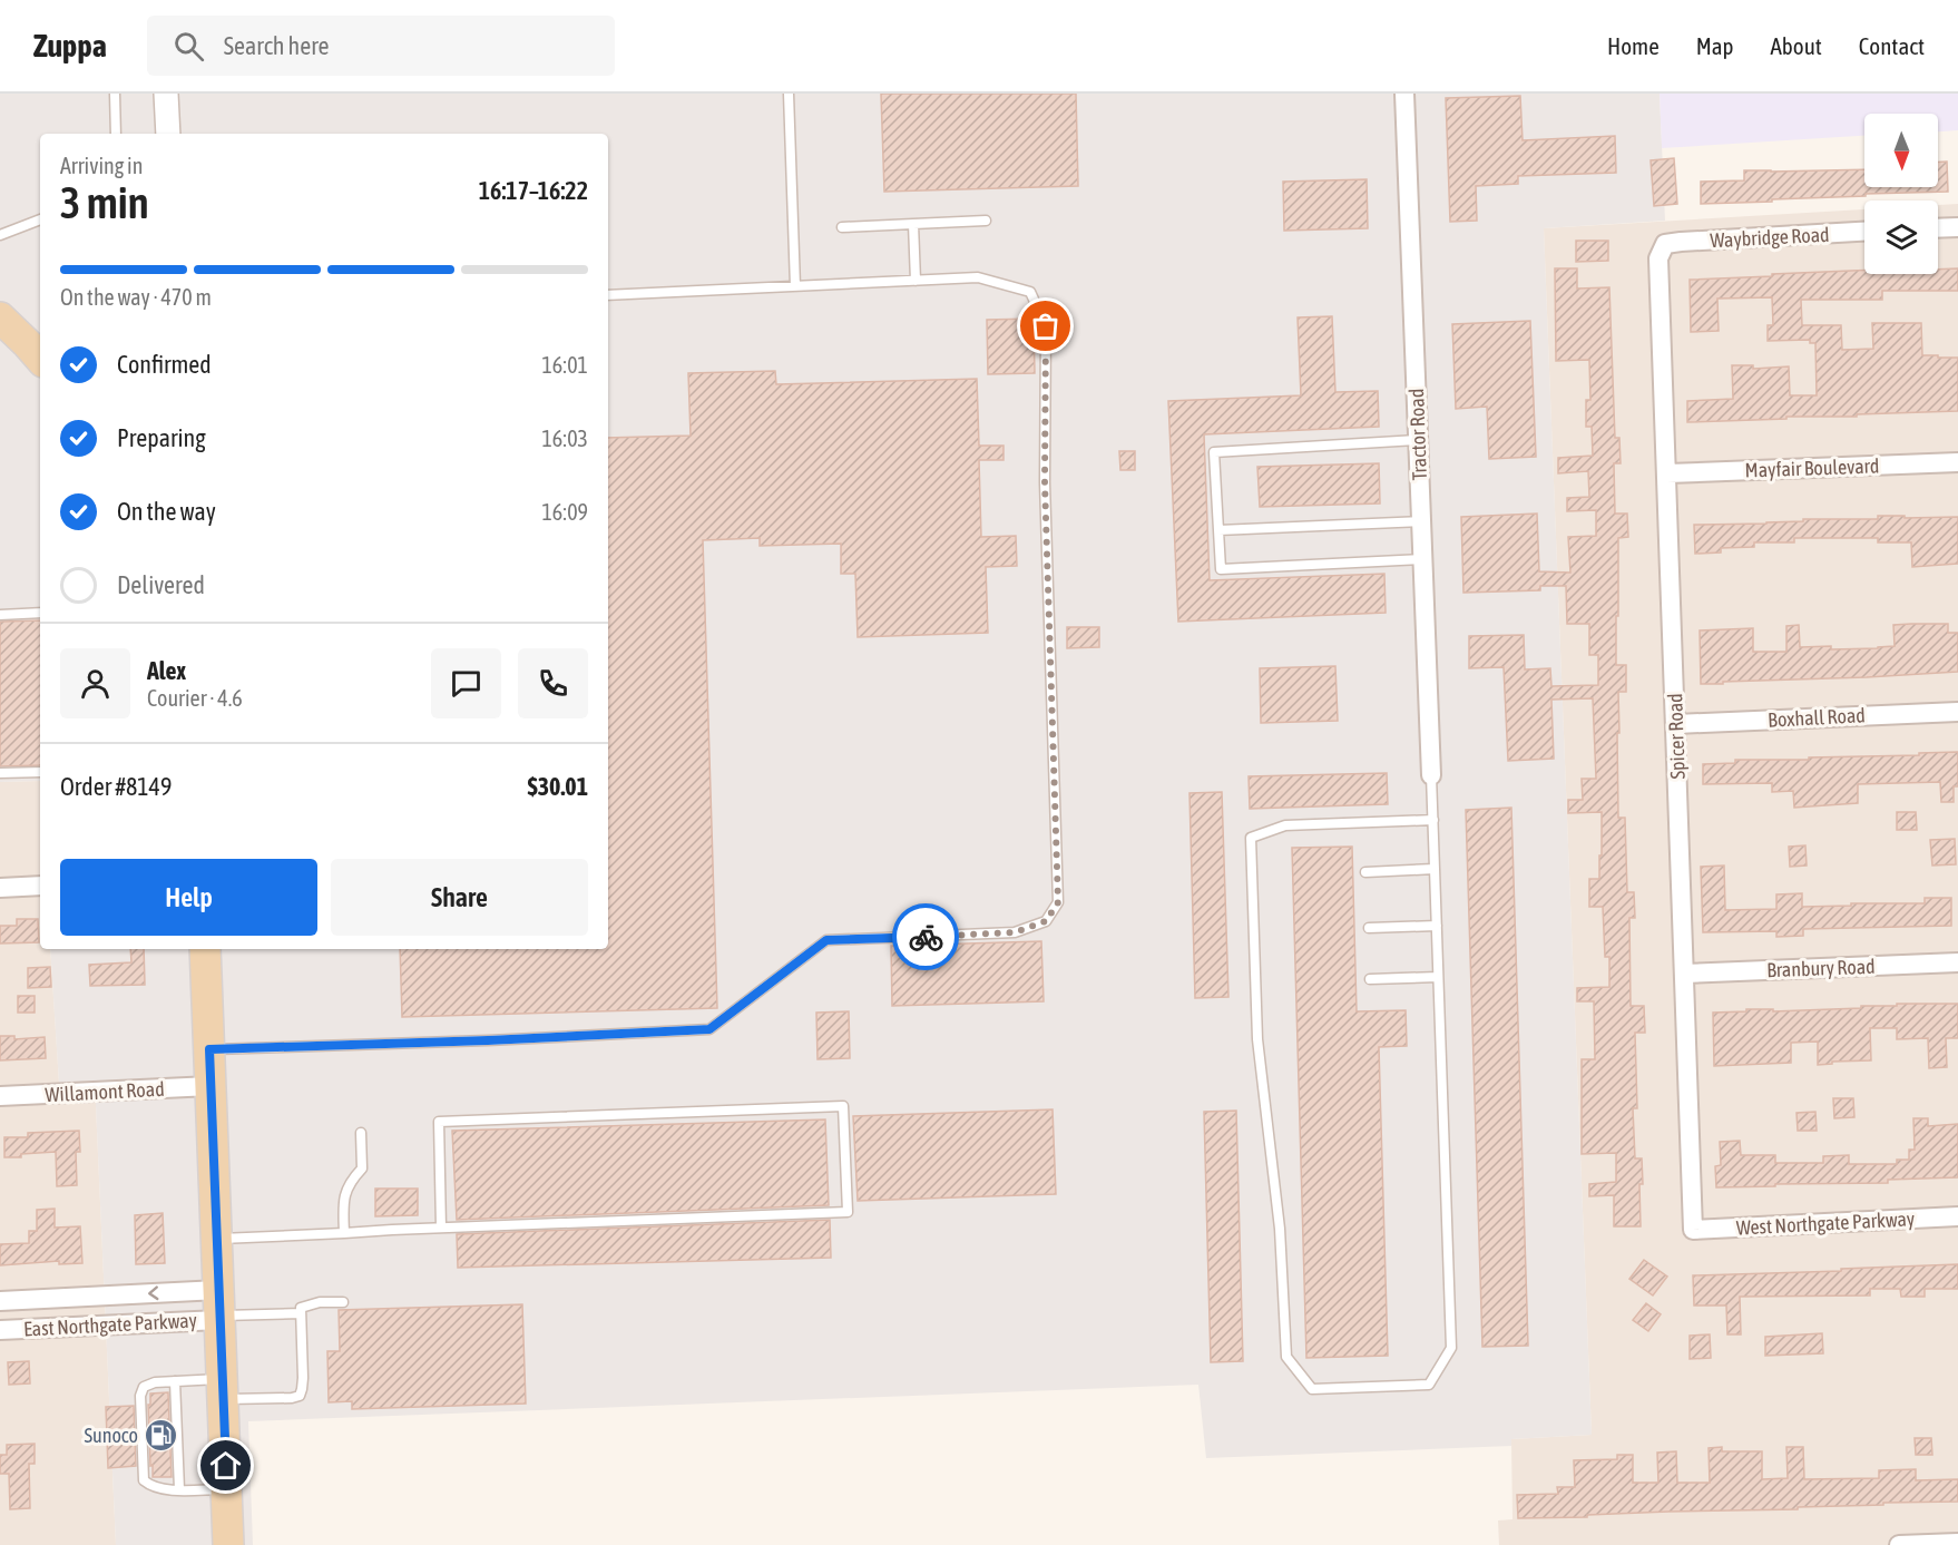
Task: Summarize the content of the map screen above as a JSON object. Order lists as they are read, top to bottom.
{
  "streets": {
    "street": [
      "Waybridge Road",
      "Tractor Road",
      "Mayfair Boulevard",
      "Boxhall Road",
      "Spicer Road",
      "Branbury Road",
      "Willamont Road",
      "West Northgate Parkway",
      "East Northgate Parkway"
    ]
  },
  "crossings": [
    ["Waybridge Road", "Spicer Road"],
    ["Mayfair Boulevard", "Spicer Road"],
    ["Boxhall Road", "Spicer Road"],
    ["Spicer Road", "Branbury Road"],
    ["Spicer Road", "West Northgate Parkway"]
  ],
  "places": {
    "fuel station": ["Sunoco"]
  },
  "north": "bottom",
  "page": {
    "header": "Zuppa",
    "search": "Search here",
    "nav": [
      "Home",
      "Map",
      "About",
      "Contact"
    ],
    "heading": ["3 min", "Arriving in", "16:17–16:22"],
    "panel": [
      "Alex",
      "Courier · 4.6",
      "Order #8149",
      "$30.01"
    ],
    "bar": "On the way · 470 m",
    "list": [
      ["Confirmed", "16:01"],
      ["Preparing", "16:03"],
      ["On the way", "16:09"],
      "Delivered"
    ],
    "buttons": ["Help", "Share"]
  }
}
